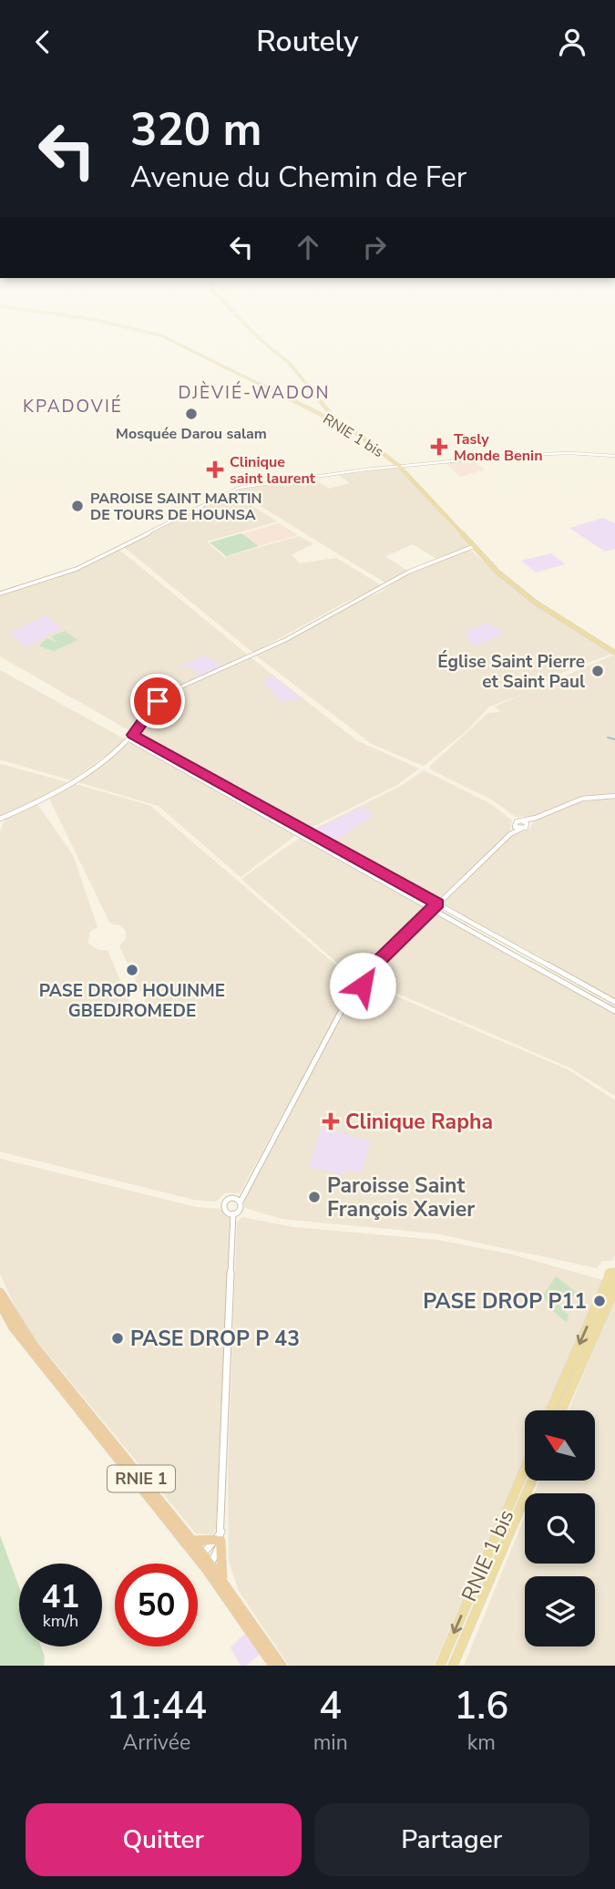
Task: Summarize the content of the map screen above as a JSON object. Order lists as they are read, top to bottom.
{
  "streets": {
    "highway": ["RNIE 1"],
    "main road": ["RNIE 1 bis"]
  },
  "districts": ["DJÈVIÉ-WADON", "KPADOVIÉ"],
  "places": {
    "other": [
      "Mosquée Darou salam",
      "PAROISE SAINT MARTIN DE TOURS DE HOUNSA",
      "Église Saint Pierre et Saint Paul",
      "PASE DROP HOUINME GBEDJROMEDE",
      "Paroisse Saint François Xavier",
      "PASE DROP P11",
      "PASE DROP P 43"
    ],
    "health": ["Tasly Monde Benin", "Clinique saint laurent", "Clinique Rapha"]
  },
  "north": "top left",
  "page": {
    "header": "Routely",
    "turn": ["320 m", "Avenue du Chemin de Fer"],
    "speed": "41 km/h",
    "limit": "50",
    "eta": [
      "11:44",
      "Arrivée",
      "4",
      "min",
      "1.6",
      "km"
    ],
    "buttons": ["Quitter", "Partager"]
  }
}
